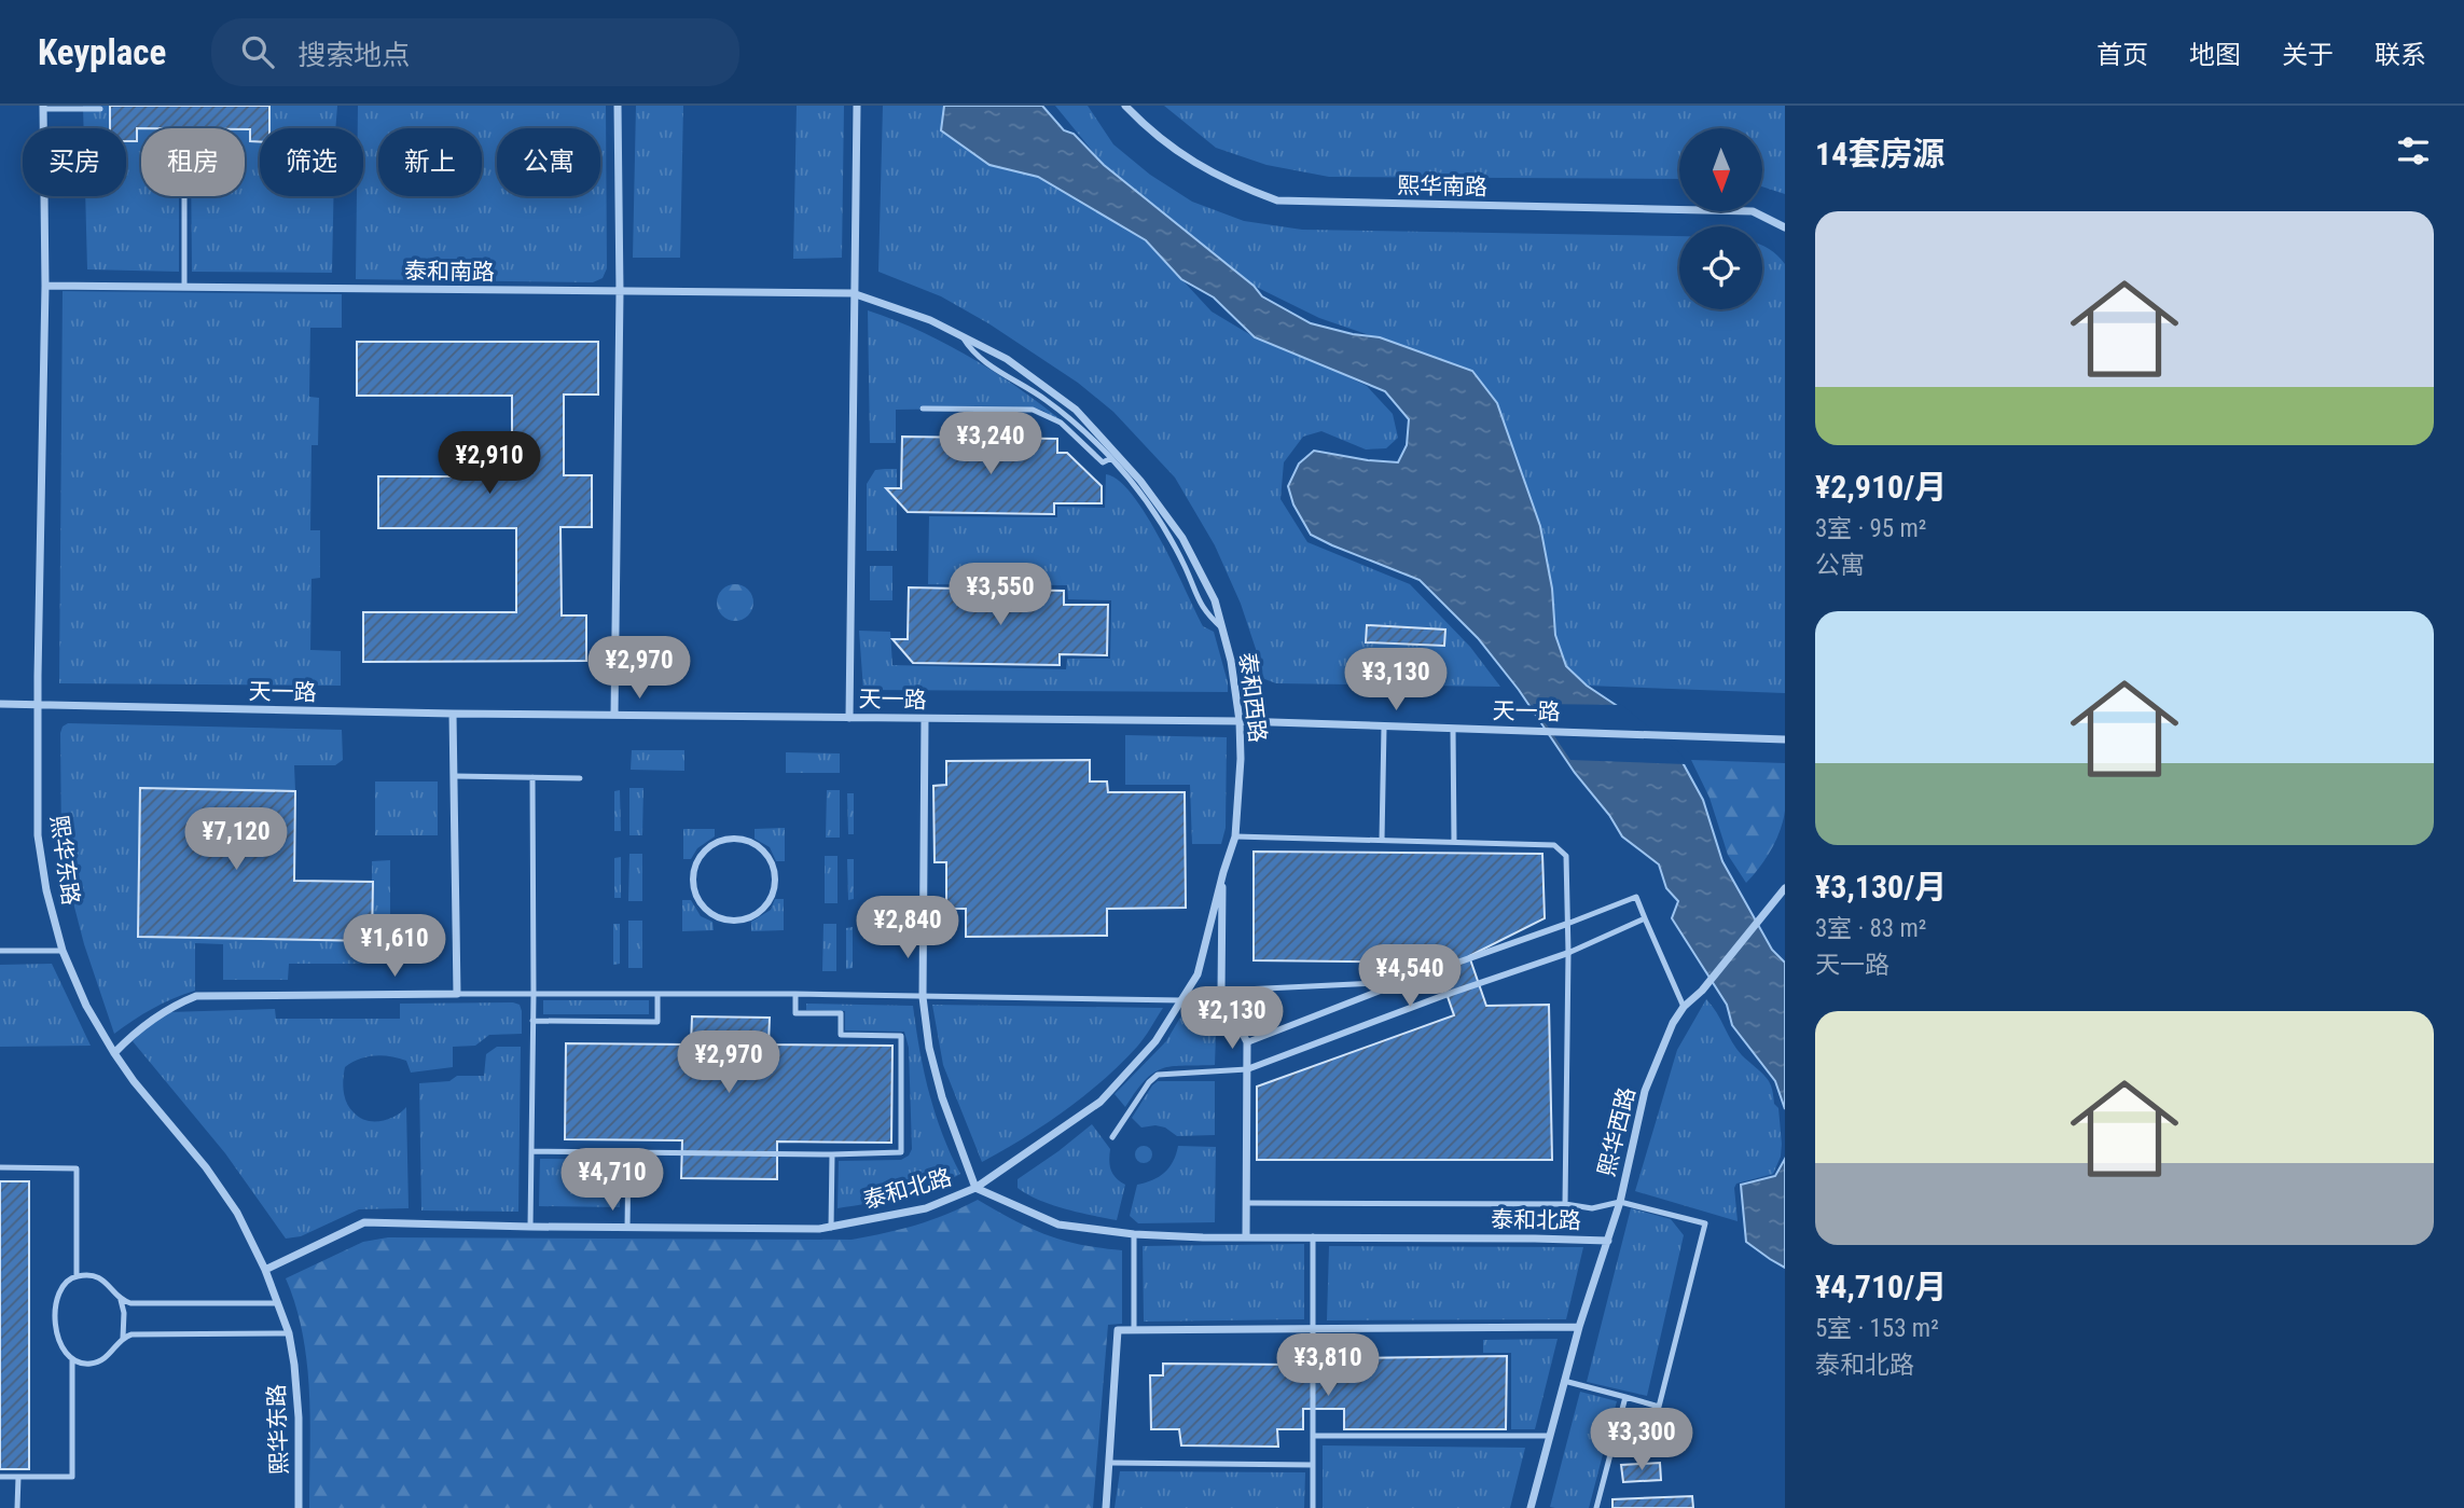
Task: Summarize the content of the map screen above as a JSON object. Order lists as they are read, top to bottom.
{
  "streets": {
    "street": [
      "熙华南路",
      "泰和南路",
      "天一路",
      "泰和西路",
      "熙华东路",
      "熙华西路",
      "泰和北路"
    ]
  },
  "crossings": [
    ["泰和南路", "泰和西路"],
    ["泰和南路", "熙华东路"],
    ["天一路", "泰和西路"],
    ["天一路", "熙华东路"],
    ["泰和西路", "泰和北路"],
    ["熙华东路", "泰和北路"],
    ["熙华西路", "泰和北路"]
  ],
  "north": "bottom",
  "page": {
    "header": "Keyplace",
    "search": "搜索地点",
    "nav": [
      "首页",
      "地图",
      "关于",
      "联系"
    ],
    "heading": "14套房源",
    "chip": [
      "买房",
      "租房",
      "筛选",
      "新上",
      "公寓"
    ],
    "list": [
      {
        "name": "¥2,910/月",
        "note": "3室 · 95 m² · 公寓"
      },
      {
        "name": "¥3,130/月",
        "note": "3室 · 83 m² · 天一路"
      },
      {
        "name": "¥4,710/月",
        "note": "5室 · 153 m² · 泰和北路"
      }
    ],
    "price": [
      "¥3,240",
      "¥2,910",
      "¥3,550",
      "¥2,970",
      "¥3,130",
      "¥7,120",
      "¥2,840",
      "¥1,610",
      "¥4,540",
      "¥2,130",
      "¥2,970",
      "¥4,710",
      "¥3,810",
      "¥3,300"
    ]
  }
}
